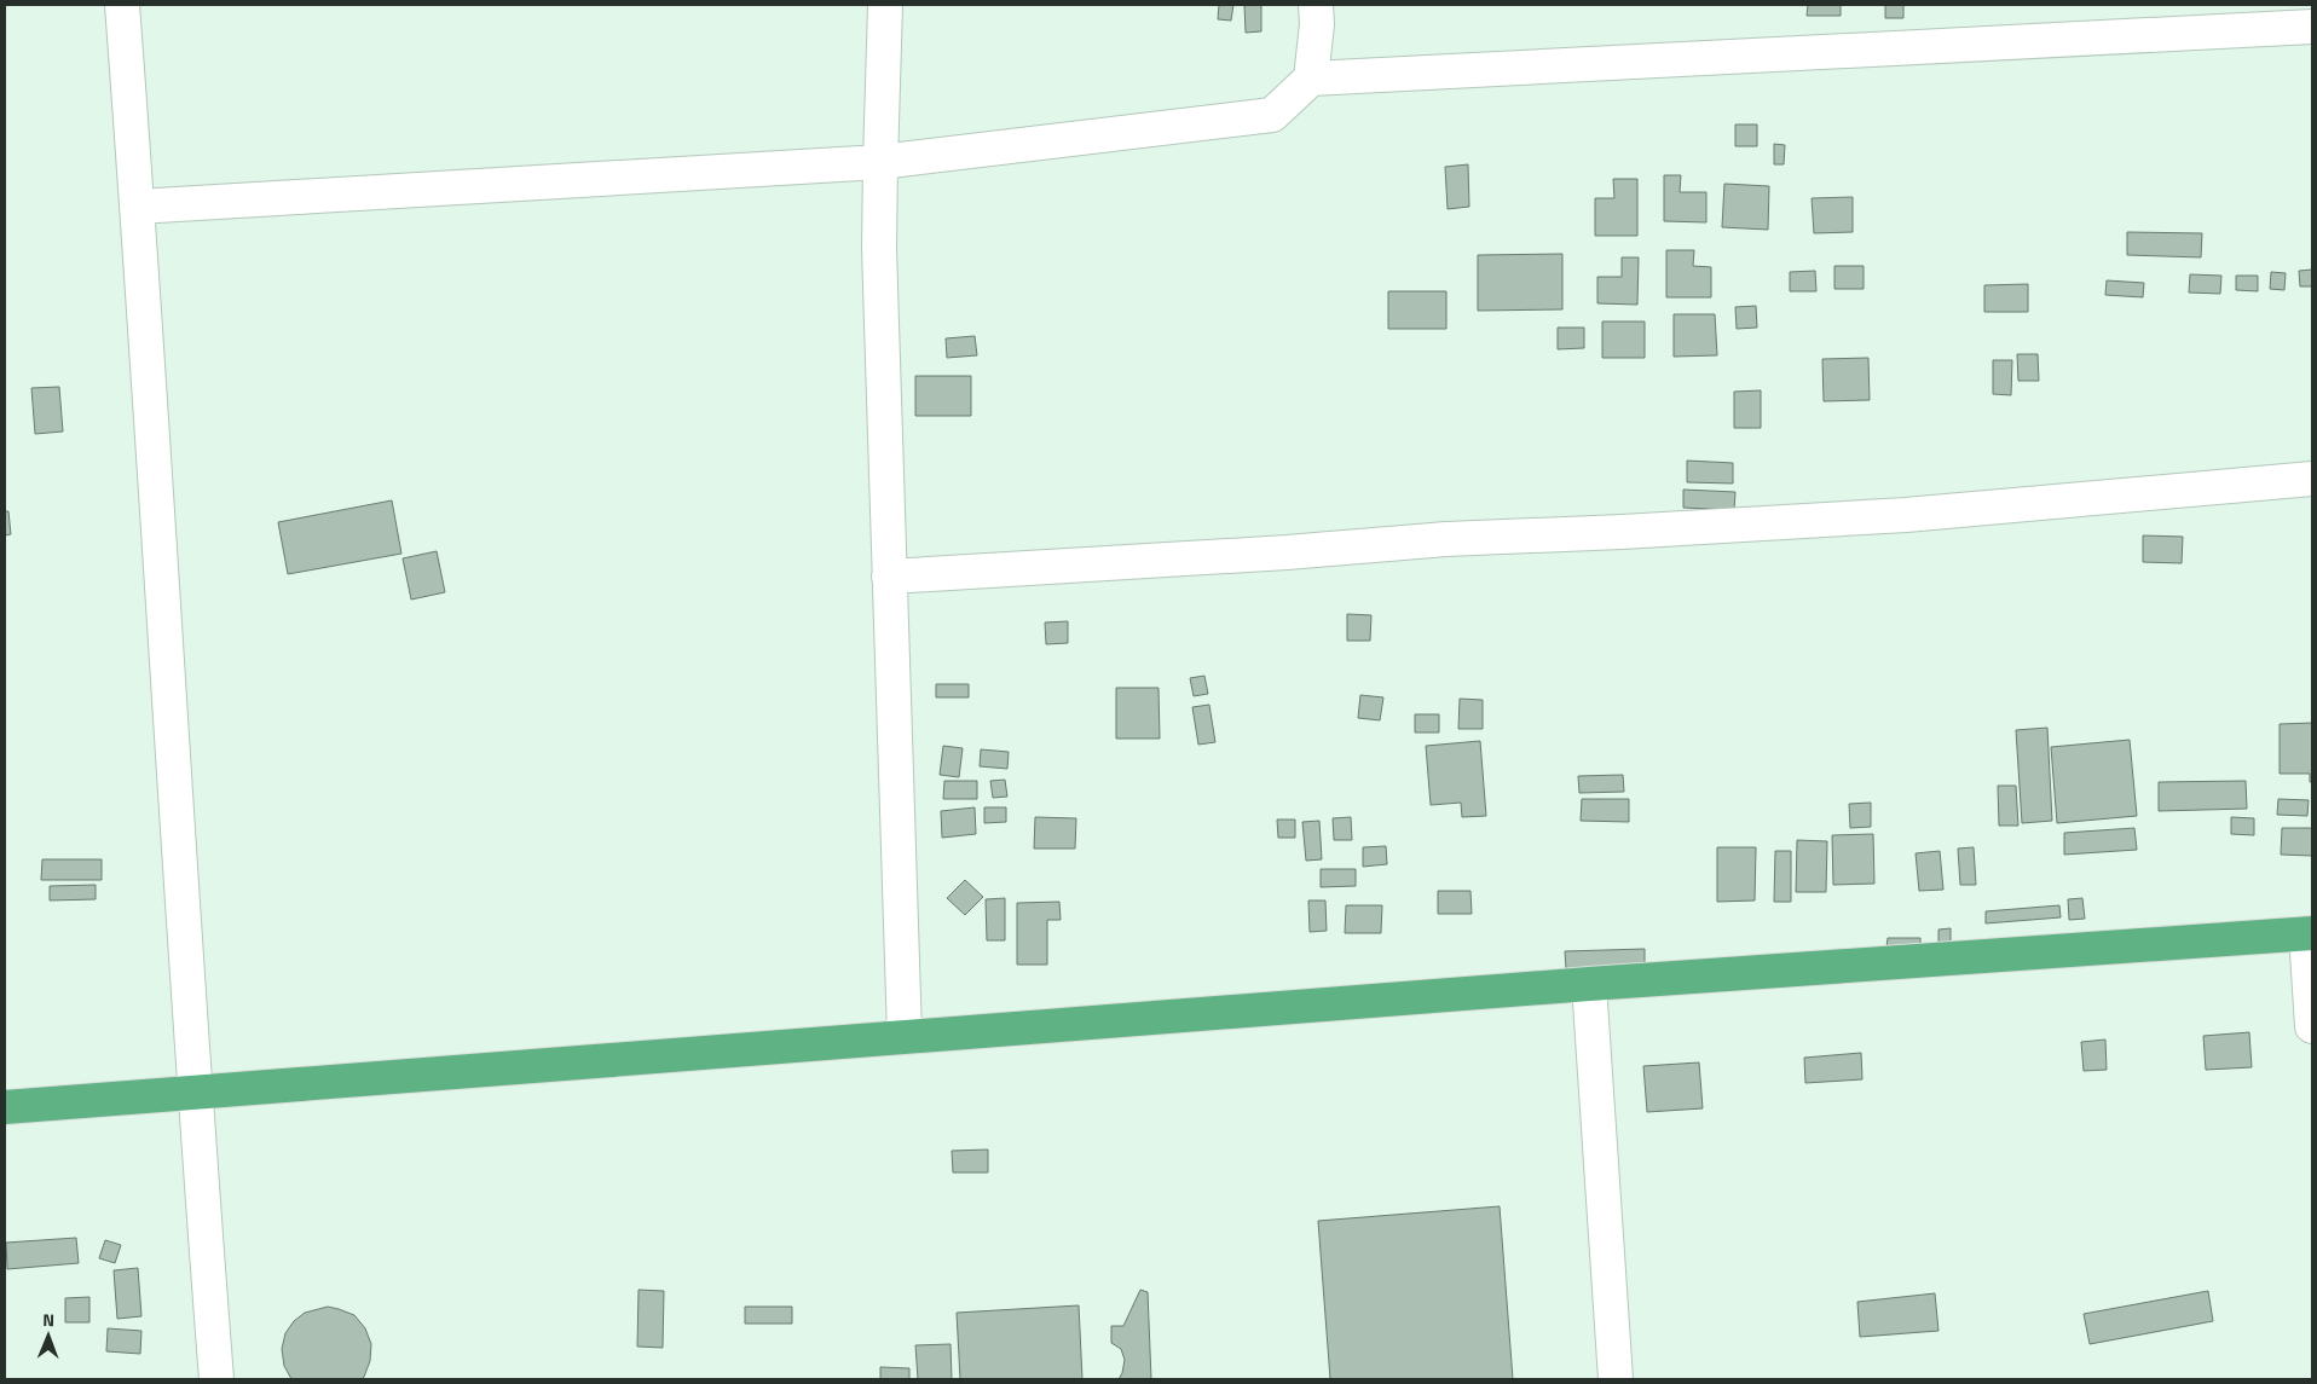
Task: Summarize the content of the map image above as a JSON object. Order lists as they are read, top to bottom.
{
  "north": "top"
}
